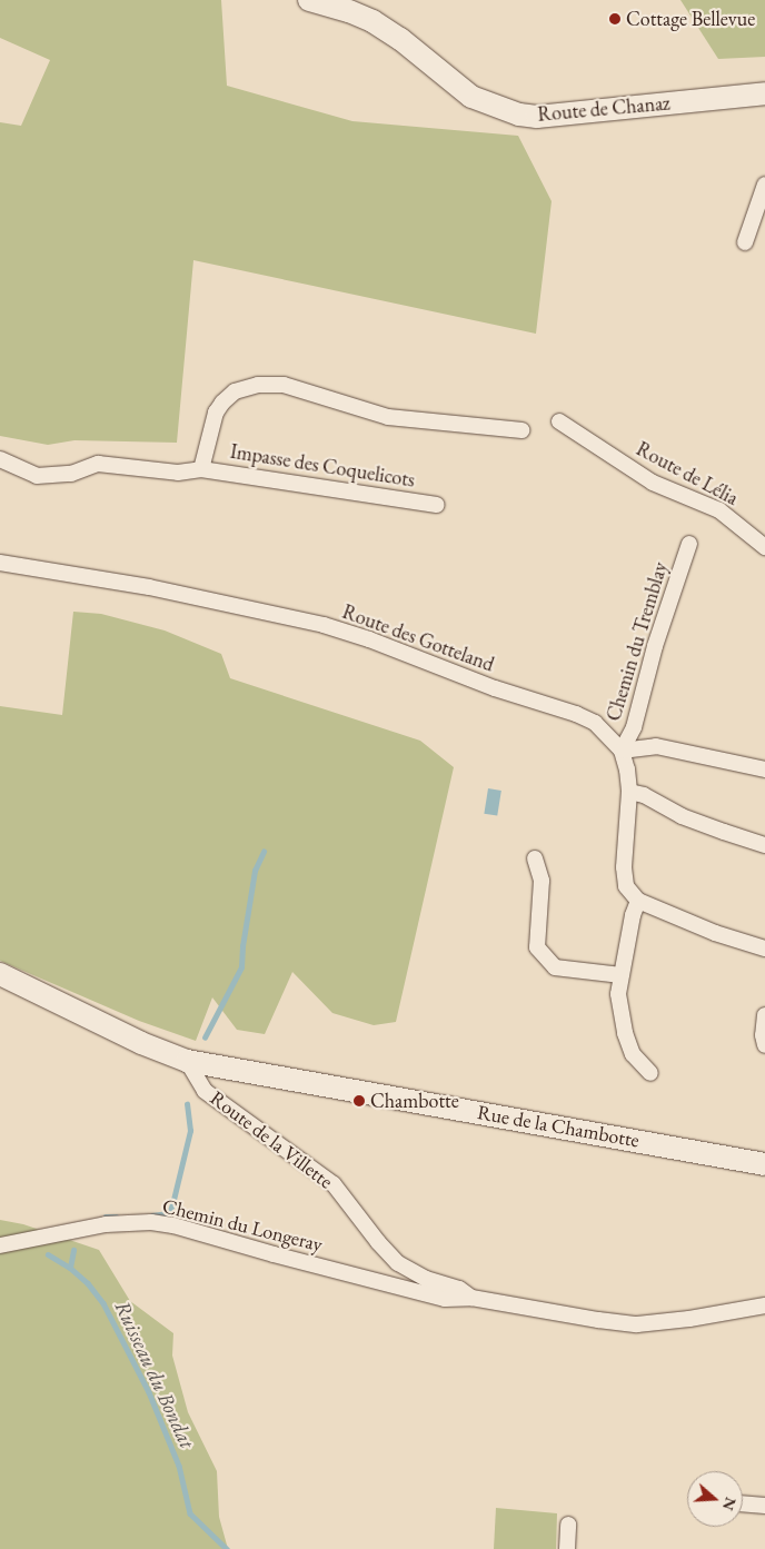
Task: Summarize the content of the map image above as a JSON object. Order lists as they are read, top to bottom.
{
  "streets": {
    "main road": ["Route de Chanaz", "Rue de la Chambotte"],
    "street": [
      "Impasse des Coquelicots",
      "Route de Lélia",
      "Route des Gotteland",
      "Chemin du Tremblay",
      "Route de la Villette",
      "Chemin du Longeray"
    ]
  },
  "crossings": [
    ["Route des Gotteland", "Chemin du Tremblay"],
    ["Rue de la Chambotte", "Route de la Villette"],
    ["Route de la Villette", "Chemin du Longeray"]
  ],
  "water": ["Ruisseau du Bondat"],
  "places": ["Cottage Bellevue", "Chambotte"],
  "north": "right"
}
